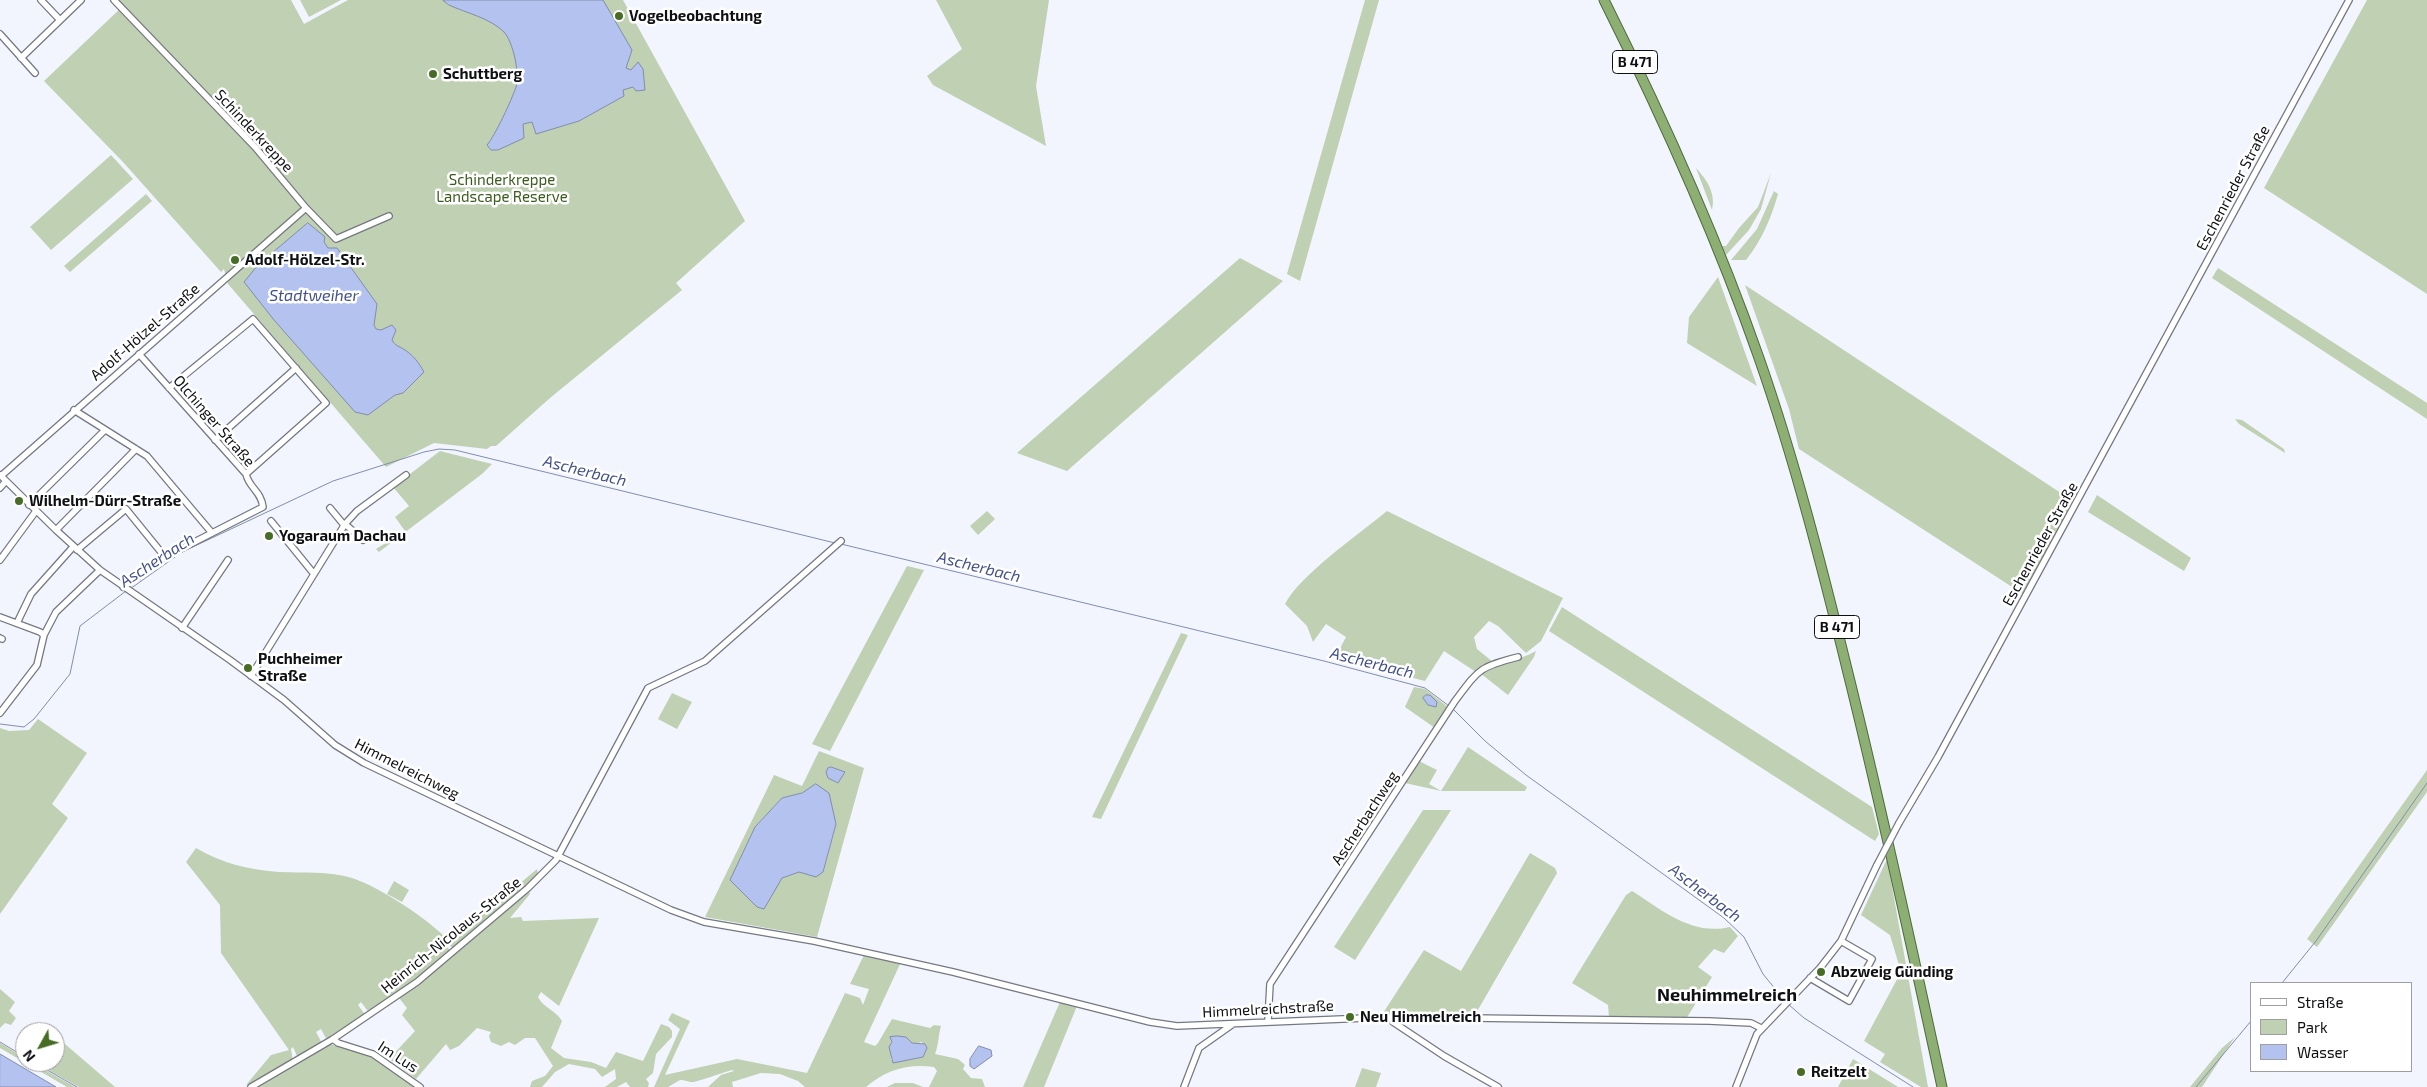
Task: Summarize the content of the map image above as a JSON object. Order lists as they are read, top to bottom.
{
  "streets": {
    "highway": ["B 471"],
    "street": [
      "Schinderkreppe",
      "Eschenrieder Straße",
      "Adolf-Hölzel-Straße",
      "Olchinger Straße",
      "Himmelreichweg",
      "Ascherbachweg",
      "Heinrich-Nicolaus-Straße",
      "Himmelreichstraße",
      "Im Lus"
    ]
  },
  "crossings": [
    ["Schinderkreppe", "Adolf-Hölzel-Straße"],
    ["Eschenrieder Straße", "Himmelreichstraße"],
    ["Adolf-Hölzel-Straße", "Olchinger Straße"],
    ["Adolf-Hölzel-Straße", "Himmelreichweg"],
    ["Himmelreichweg", "Heinrich-Nicolaus-Straße"],
    ["Himmelreichweg", "Himmelreichstraße"],
    ["Ascherbachweg", "Himmelreichstraße"],
    ["Heinrich-Nicolaus-Straße", "Im Lus"]
  ],
  "districts": ["Neuhimmelreich"],
  "water": ["Stadtweiher", "Ascherbach"],
  "parks": ["Schinderkreppe Landscape Reserve"],
  "places": [
    "Vogelbeobachtung",
    "Schuttberg",
    "Adolf-Hölzel-Str.",
    "Wilhelm-Dürr-Straße",
    "Yogaraum Dachau",
    "Puchheimer Straße",
    "Abzweig Günding",
    "Neu Himmelreich",
    "Reitzelt"
  ],
  "legend": ["Straße", "Park", "Wasser"],
  "north": "bottom left"
}
